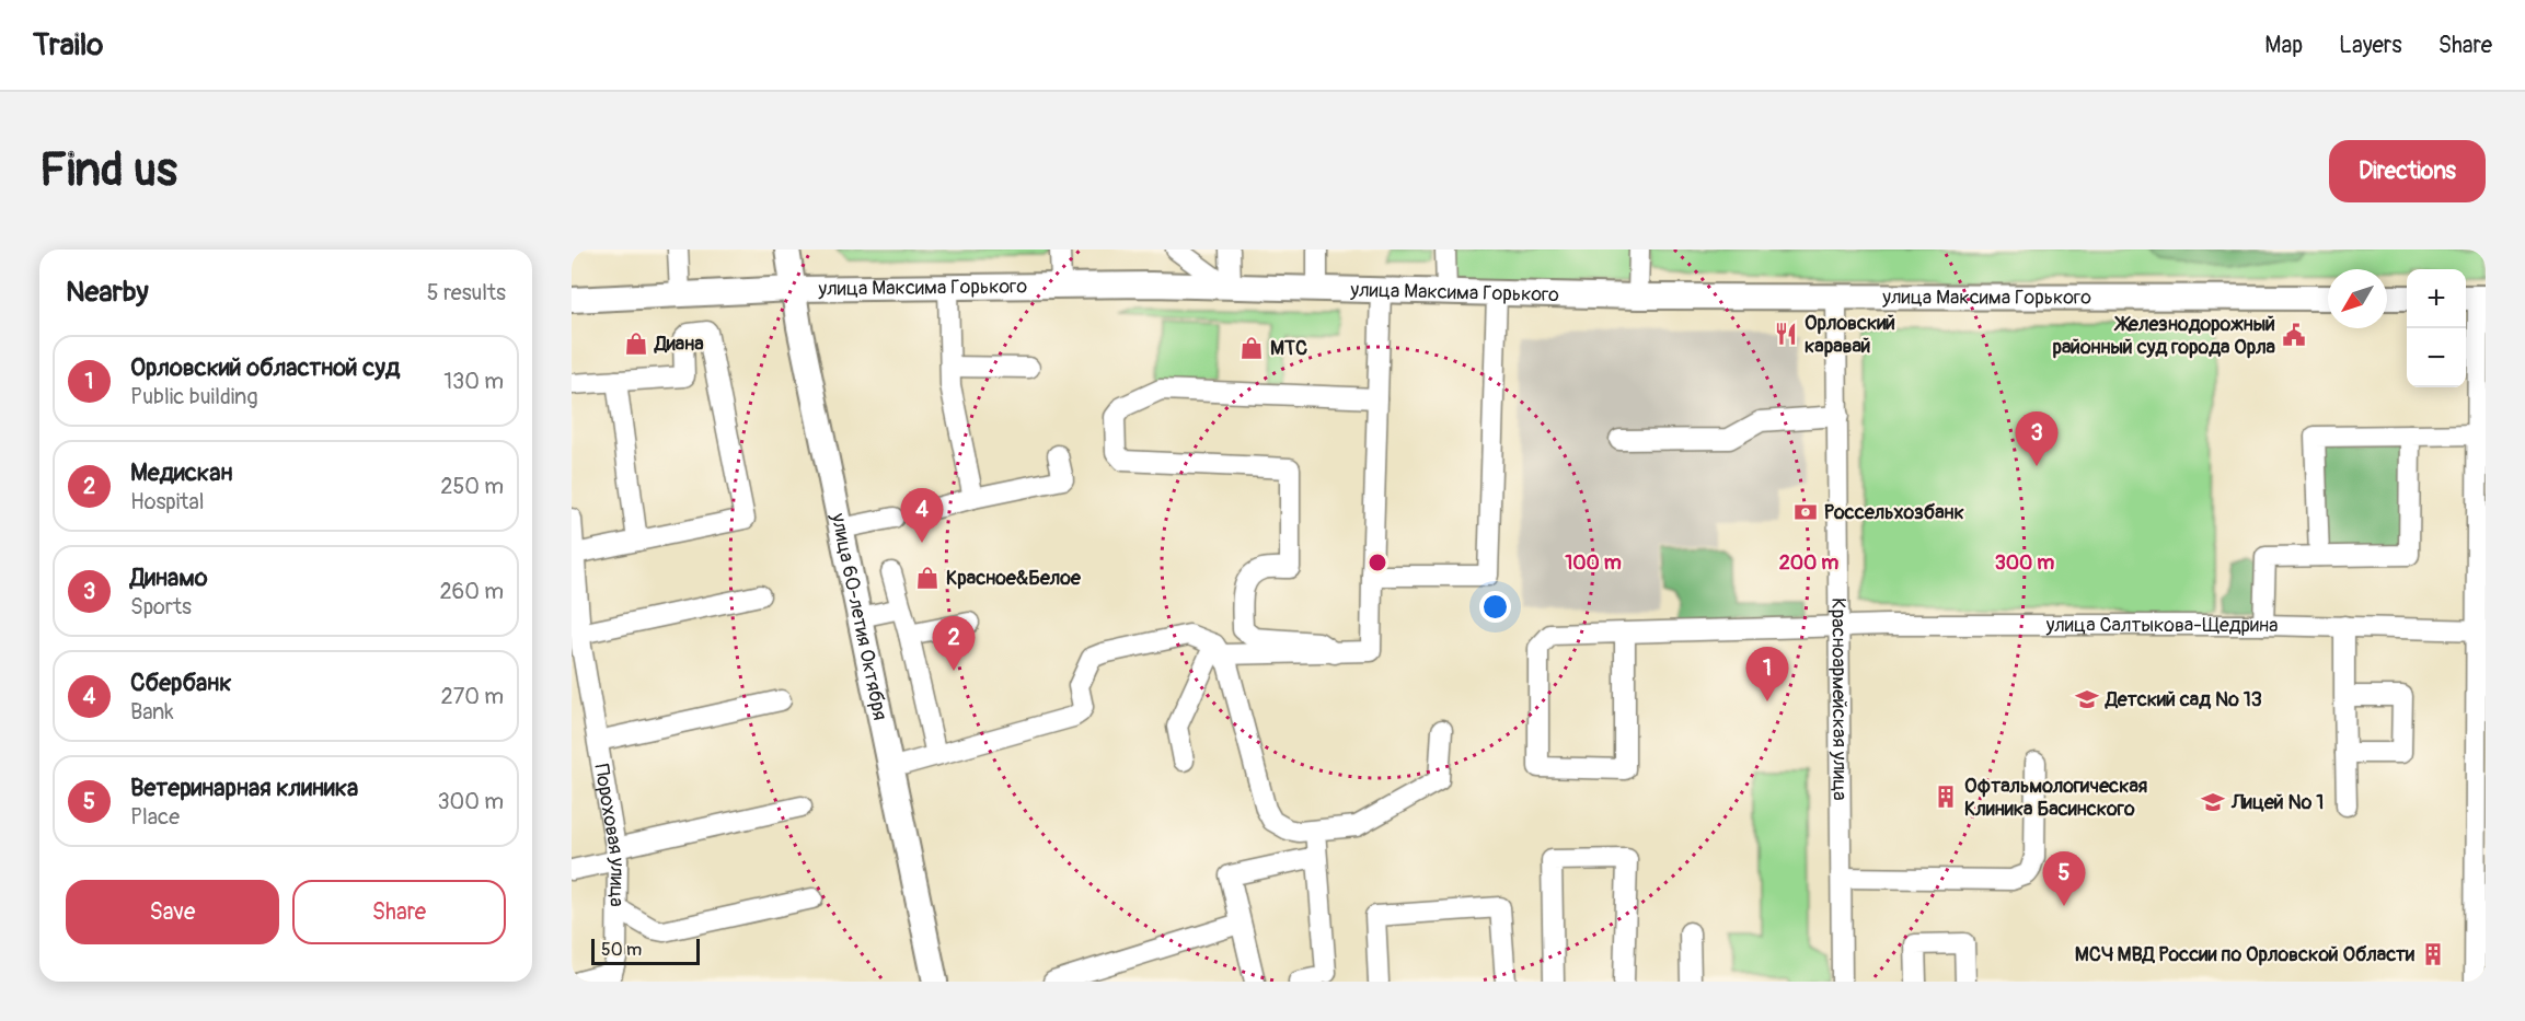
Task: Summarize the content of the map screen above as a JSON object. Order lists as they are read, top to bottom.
{
  "streets": {
    "main road": ["улица Максима Горького", "улица 60-летия Октября"],
    "street": ["улица Салтыкова-Щедрина", "Красноармейская улица", "Пороховая улица"]
  },
  "crossings": [
    ["улица Максима Горького", "улица 60-летия Октября"],
    ["улица Максима Горького", "Красноармейская улица"],
    ["улица Салтыкова-Щедрина", "Красноармейская улица"]
  ],
  "places": {
    "restaurant": ["Орловский каравай"],
    "public building": ["Железнодорожный районный суд города Орла"],
    "shop": ["Диана", "МТС", "Красное&Белое"],
    "bank": ["Россельхозбанк"],
    "school or university": ["Детский сад № 13", "Лицей № 1"],
    "building": ["Офтальмологическая Клиника Басинского", "МСЧ МВД России по Орловской Области"]
  },
  "scale_bar": "50 m",
  "north": "bottom left",
  "page": {
    "header": "Trailo",
    "nav": ["Map", "Layers", "Share"],
    "buttons": [
      "Directions",
      ["Save", "Share"]
    ],
    "title": "Find us",
    "heading": ["Nearby", "5 results"],
    "map_buttons": ["+", "−"],
    "list": [
      {
        "mark": "1",
        "name": "Орловский областной суд",
        "note": "Public building",
        "value": "130 m"
      },
      {
        "mark": "2",
        "name": "Медискан",
        "note": "Hospital",
        "value": "250 m"
      },
      {
        "mark": "3",
        "name": "Динамо",
        "note": "Sports",
        "value": "260 m"
      },
      {
        "mark": "4",
        "name": "Сбербанк",
        "note": "Bank",
        "value": "270 m"
      },
      {
        "mark": "5",
        "name": "Ветеринарная клиника",
        "note": "Place",
        "value": "300 m"
      }
    ],
    "pins": [
      "3",
      "4",
      "2",
      "1",
      "5"
    ],
    "scale": "50 m"
  },
  "rings": ["100 m", "200 m", "300 m"]
}
